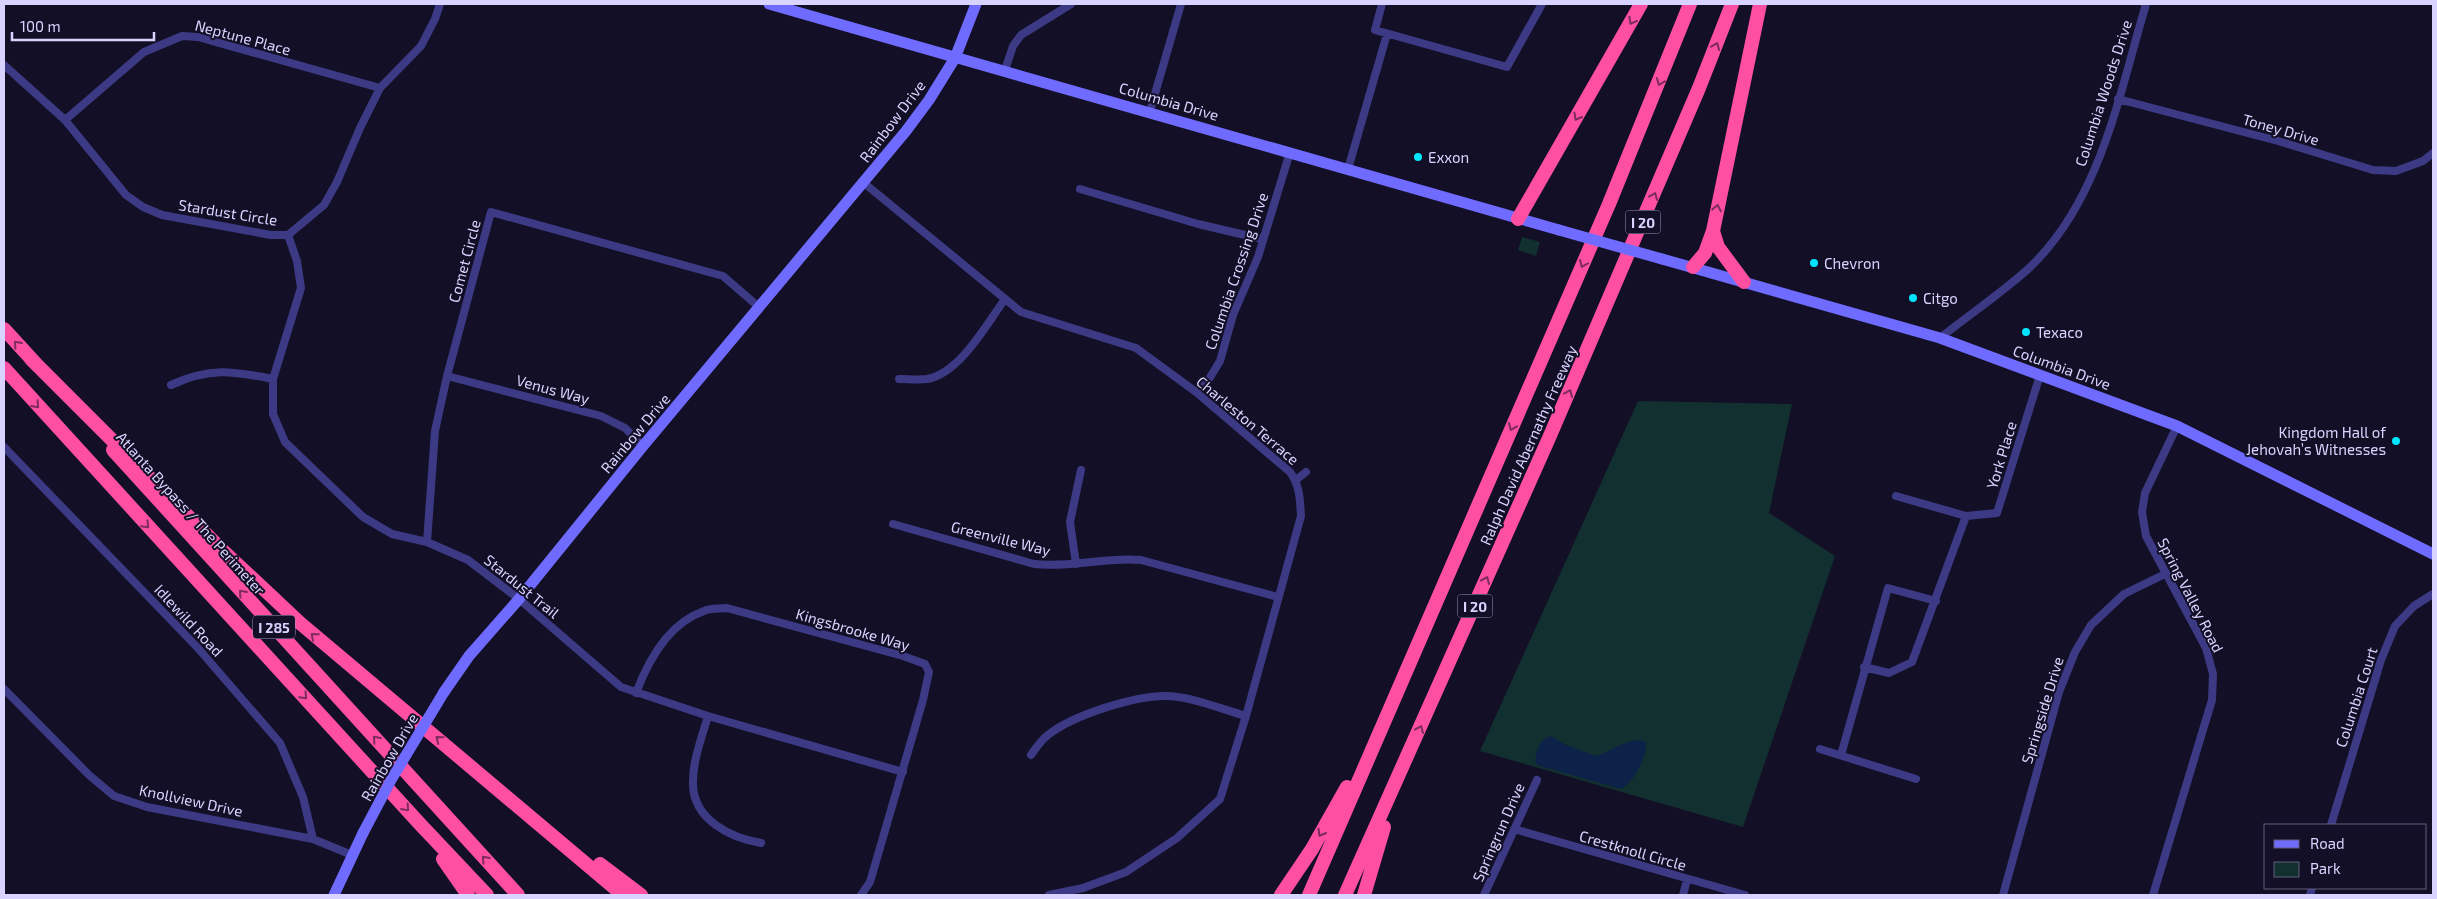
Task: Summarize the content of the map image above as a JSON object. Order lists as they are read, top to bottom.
{
  "streets": {
    "highway": [
      "I 20",
      "Ralph David Abernathy Freeway",
      "Atlanta Bypass / The Perimeter",
      "I 285"
    ],
    "main road": ["Columbia Drive", "Rainbow Drive"],
    "street": [
      "Neptune Place",
      "Columbia Woods Drive",
      "Toney Drive",
      "Stardust Circle",
      "Comet Circle",
      "Columbia Crossing Drive",
      "Venus Way",
      "Charleston Terrace",
      "York Place",
      "Greenville Way",
      "Stardust Trail",
      "Spring Valley Road",
      "Idlewild Road",
      "Kingsbrooke Way",
      "Columbia Court",
      "Springside Drive",
      "Knollview Drive",
      "Springrun Drive",
      "Crestknoll Circle"
    ]
  },
  "crossings": [
    ["Neptune Place", "Stardust Circle"],
    ["Columbia Woods Drive", "Columbia Drive"],
    ["Columbia Woods Drive", "Toney Drive"],
    ["Columbia Drive", "Rainbow Drive"],
    ["Columbia Drive", "Columbia Crossing Drive"],
    ["Columbia Drive", "York Place"],
    ["Columbia Drive", "Spring Valley Road"],
    ["Rainbow Drive", "Comet Circle"],
    ["Rainbow Drive", "Venus Way"],
    ["Rainbow Drive", "Charleston Terrace"],
    ["Rainbow Drive", "Stardust Trail"],
    ["Rainbow Drive", "Knollview Drive"],
    ["Stardust Circle", "Stardust Trail"],
    ["Comet Circle", "Venus Way"],
    ["Comet Circle", "Stardust Trail"],
    ["Columbia Crossing Drive", "Charleston Terrace"],
    ["Charleston Terrace", "Greenville Way"],
    ["Stardust Trail", "Kingsbrooke Way"],
    ["Spring Valley Road", "Springside Drive"],
    ["Idlewild Road", "Knollview Drive"],
    ["Springrun Drive", "Crestknoll Circle"]
  ],
  "places": [
    "Exxon",
    "Chevron",
    "Citgo",
    "Texaco",
    "Kingdom Hall of Jehovah’s Witnesses"
  ],
  "legend": ["Road", "Park"],
  "scale_bar": "100 m"
}
